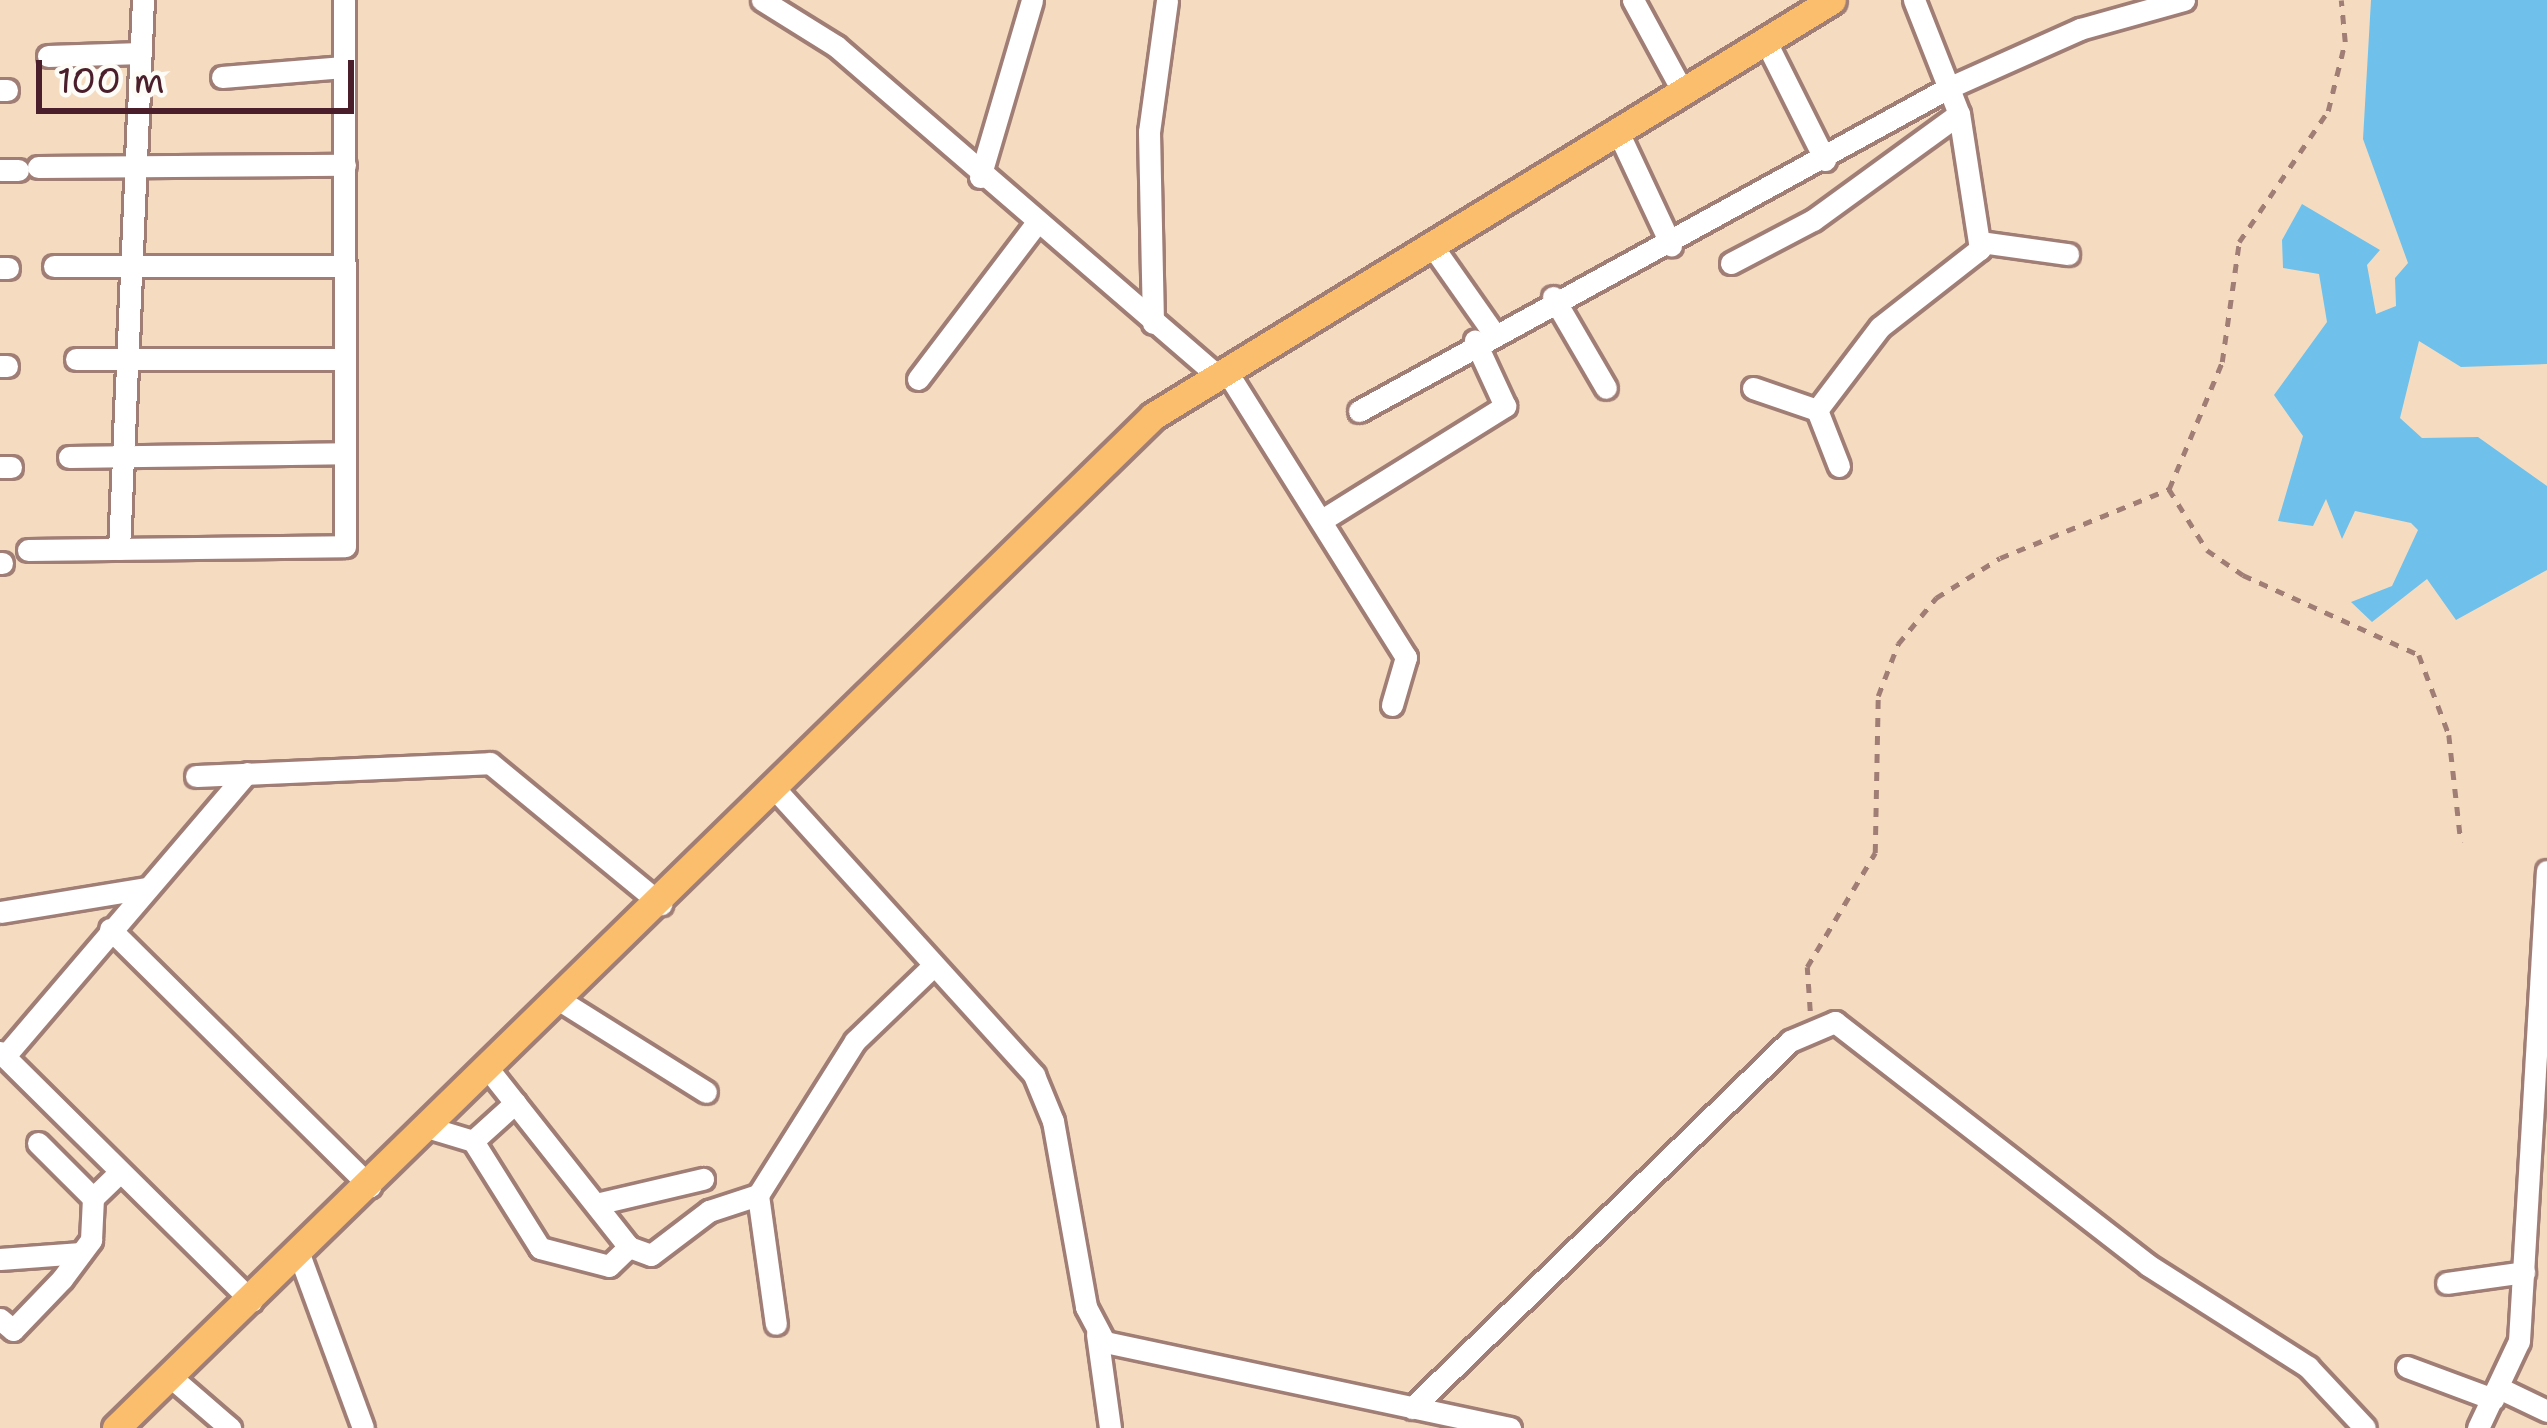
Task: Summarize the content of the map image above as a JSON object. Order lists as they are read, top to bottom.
{
  "scale_bar": "100 m"
}
